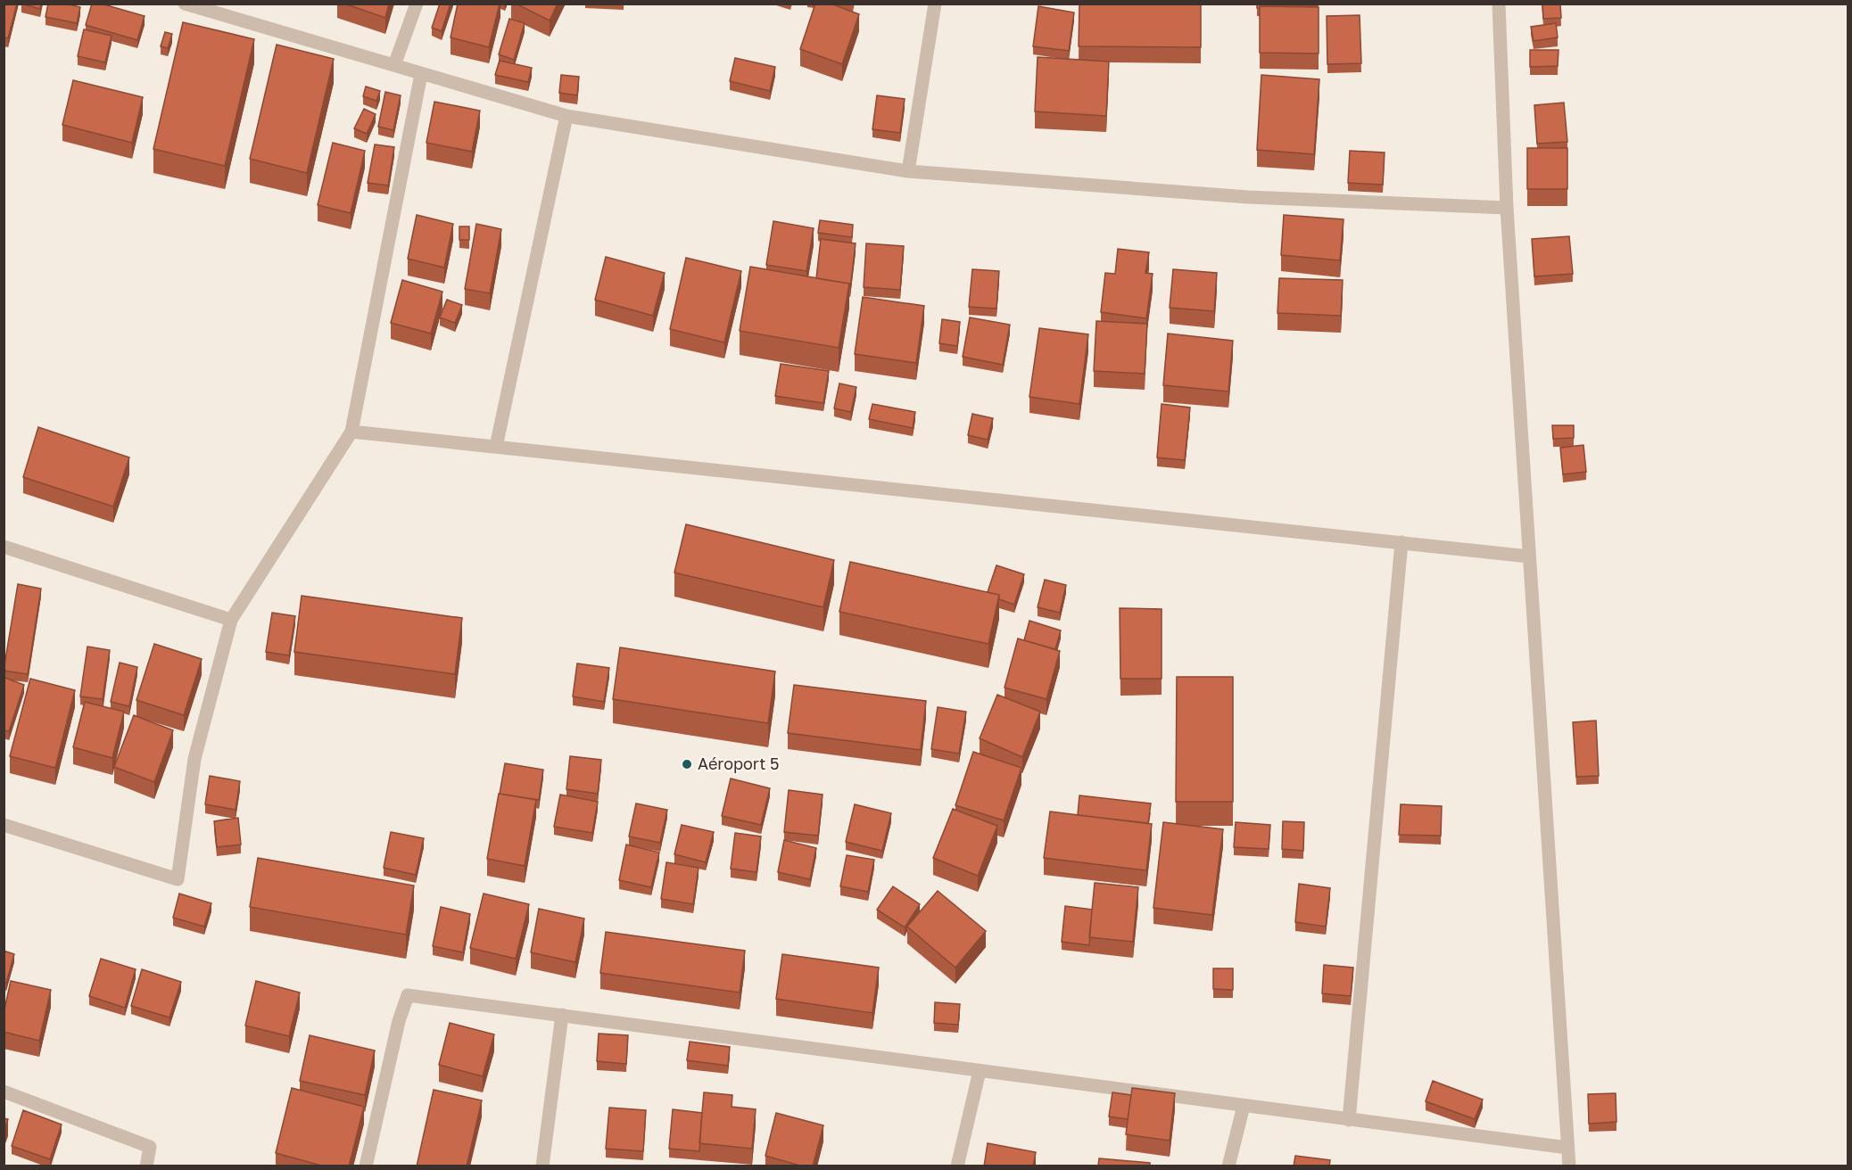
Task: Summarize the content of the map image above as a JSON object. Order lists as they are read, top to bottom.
{
  "places": ["Aéroport 5"]
}
